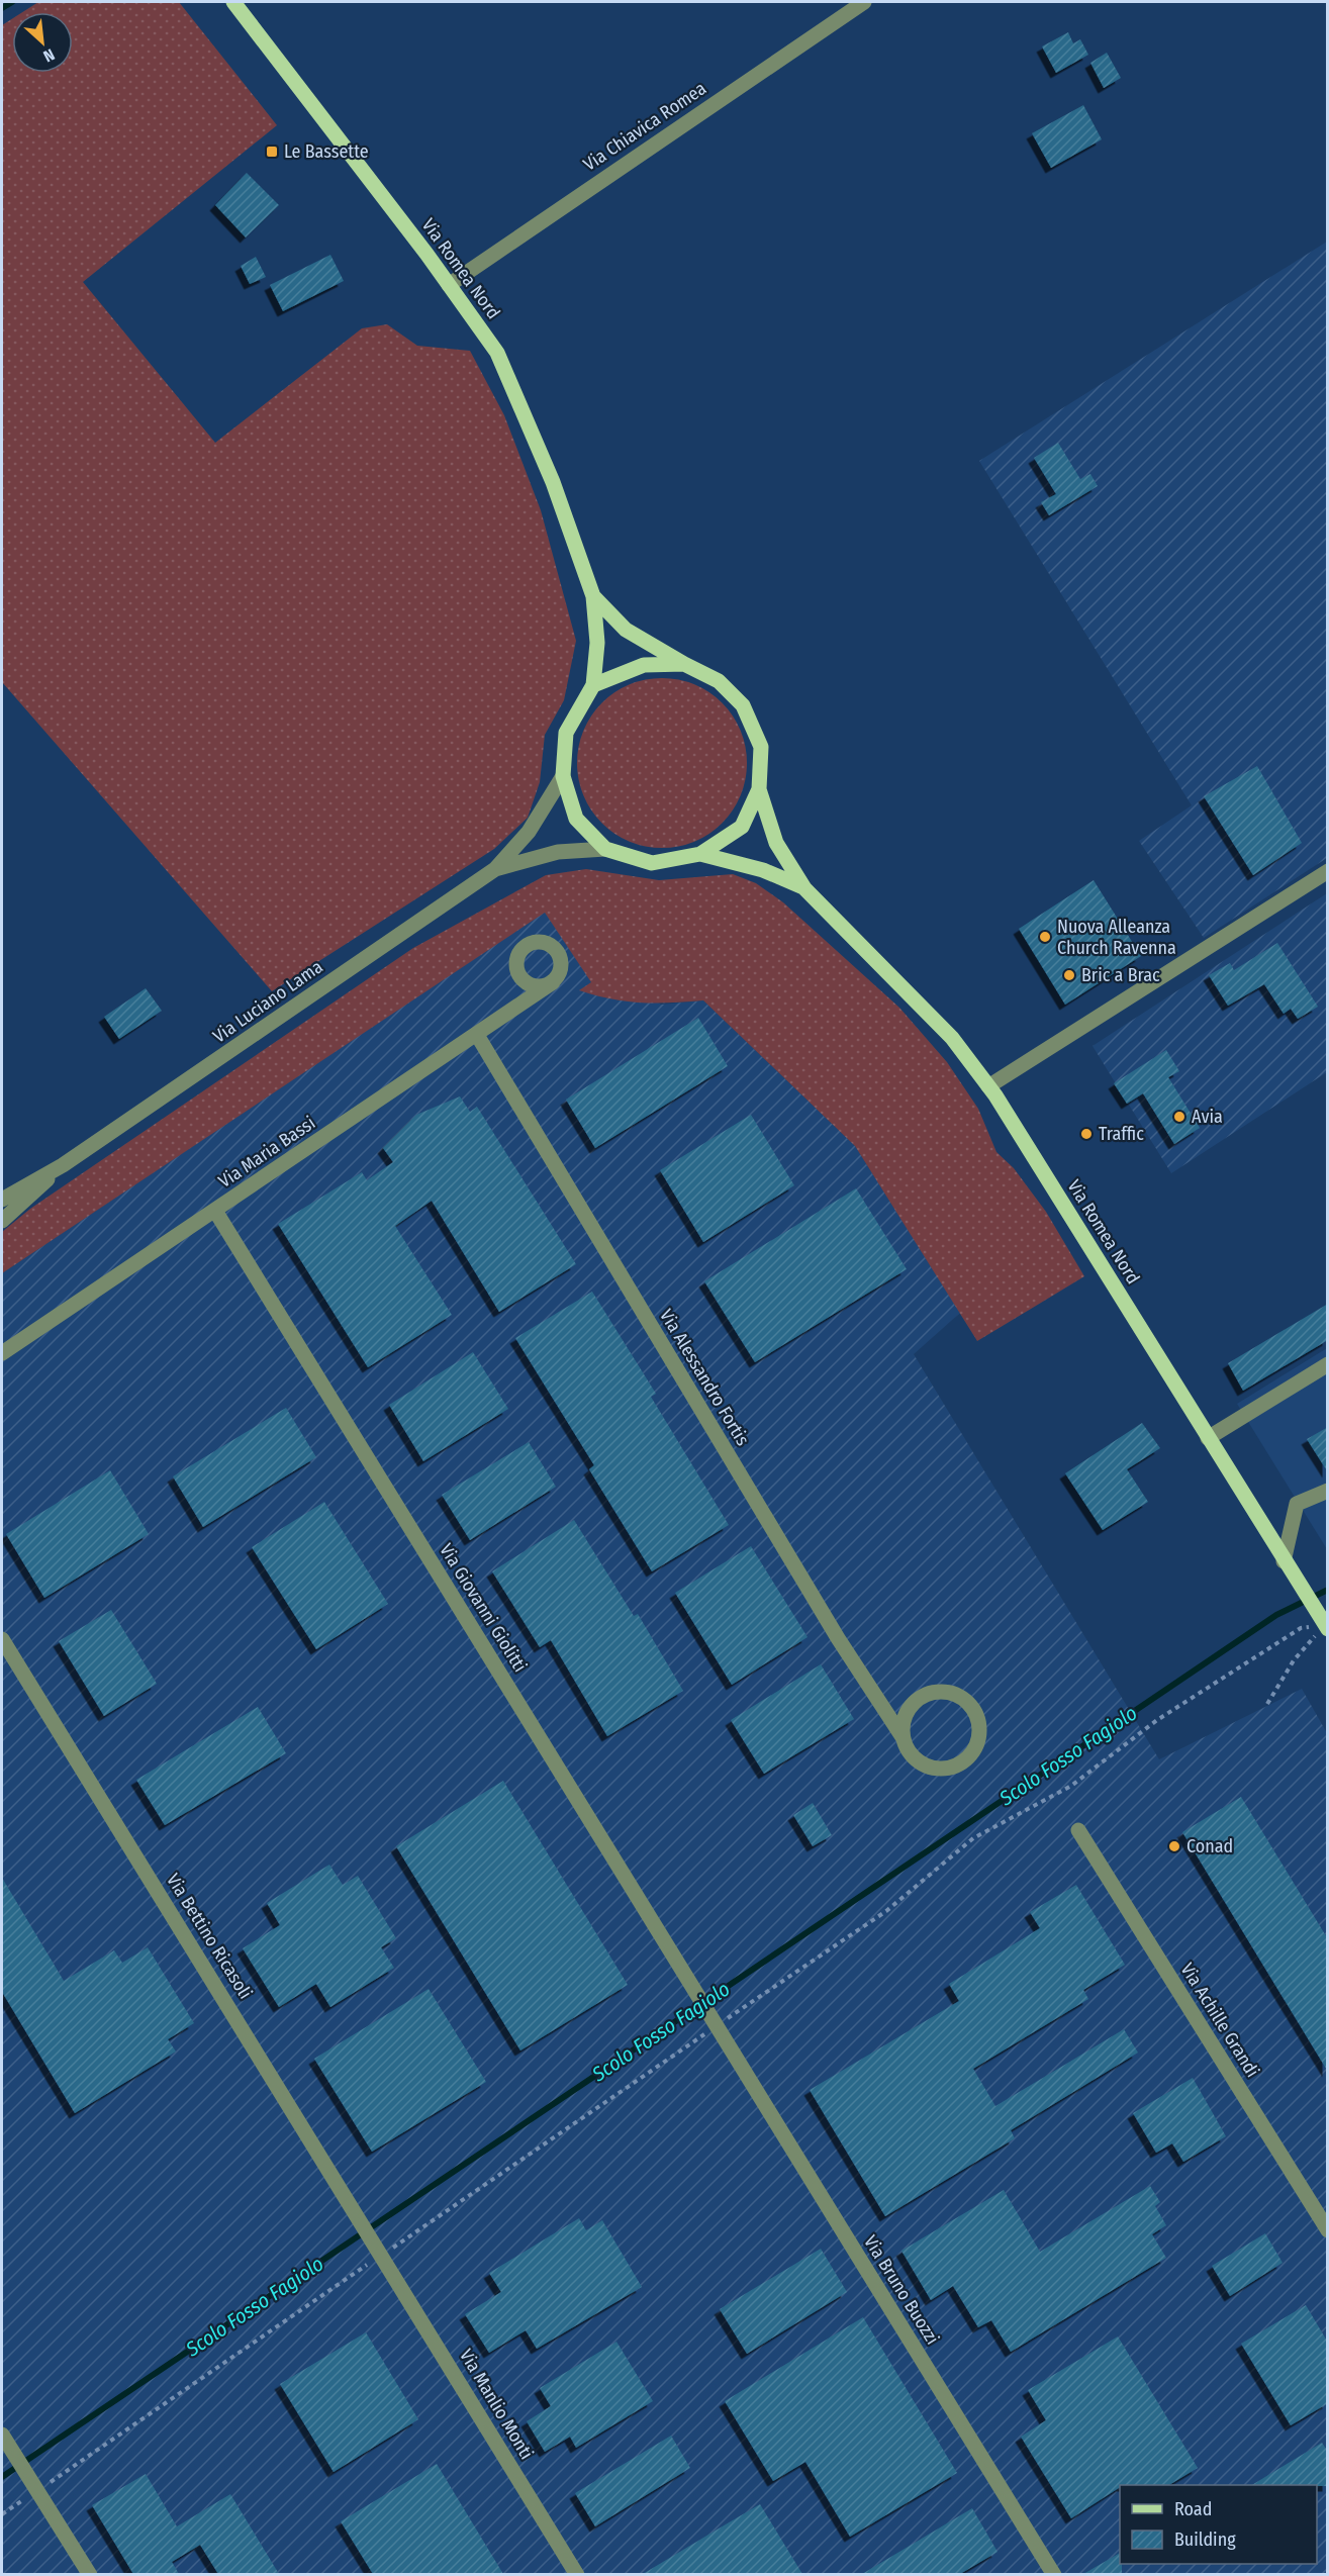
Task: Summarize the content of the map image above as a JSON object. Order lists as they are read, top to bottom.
{
  "streets": {
    "main road": ["Via Romea Nord"],
    "street": [
      "Via Chiavica Romea",
      "Via Luciano Lama",
      "Via Maria Bassi",
      "Via Alessandro Fortis",
      "Via Giovanni Giolitti",
      "Via Bettino Ricasoli",
      "Via Achille Grandi",
      "Via Bruno Buozzi",
      "Via Manlio Monti"
    ]
  },
  "crossings": [
    ["Via Chiavica Romea", "Via Romea Nord"],
    ["Via Romea Nord", "Via Luciano Lama"],
    ["Via Maria Bassi", "Via Alessandro Fortis"],
    ["Via Maria Bassi", "Via Giovanni Giolitti"],
    ["Via Giovanni Giolitti", "Via Bruno Buozzi"],
    ["Via Bettino Ricasoli", "Via Manlio Monti"]
  ],
  "water": ["Scolo Fosso Fagiolo"],
  "places": {
    "transit": ["Le Bassette"],
    "other": [
      "Nuova Alleanza Church Ravenna",
      "Bric a Brac",
      "Avia",
      "Traffic",
      "Conad"
    ]
  },
  "legend": ["Road", "Building"],
  "north": "bottom right"
}
